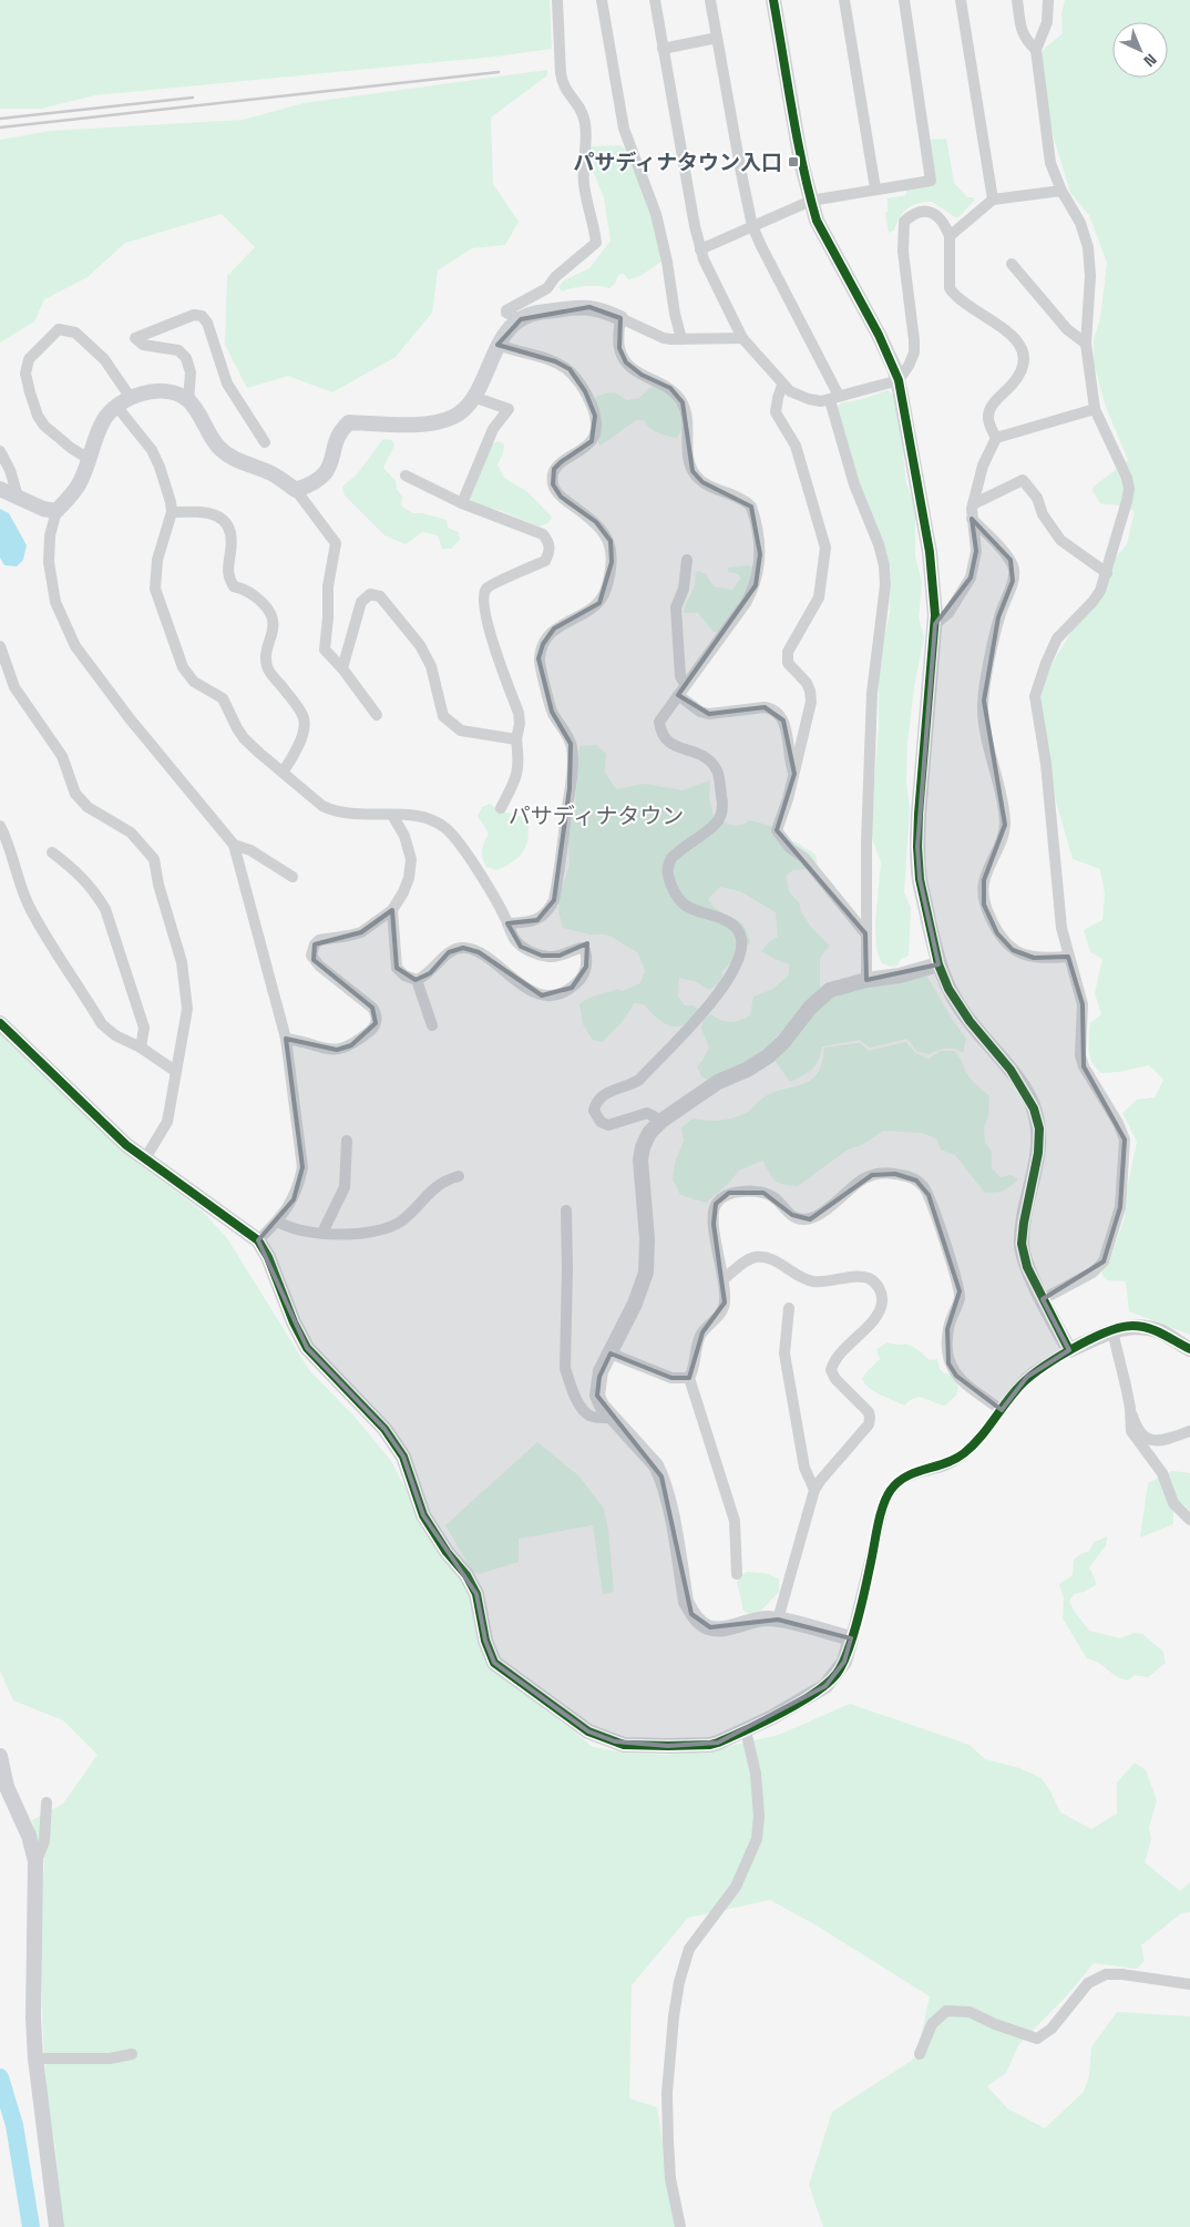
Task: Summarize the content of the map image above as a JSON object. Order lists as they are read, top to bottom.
{
  "districts": ["パサディナタウン"],
  "places": {
    "transit": ["パサディナタウン入口"]
  },
  "north": "bottom right"
}
